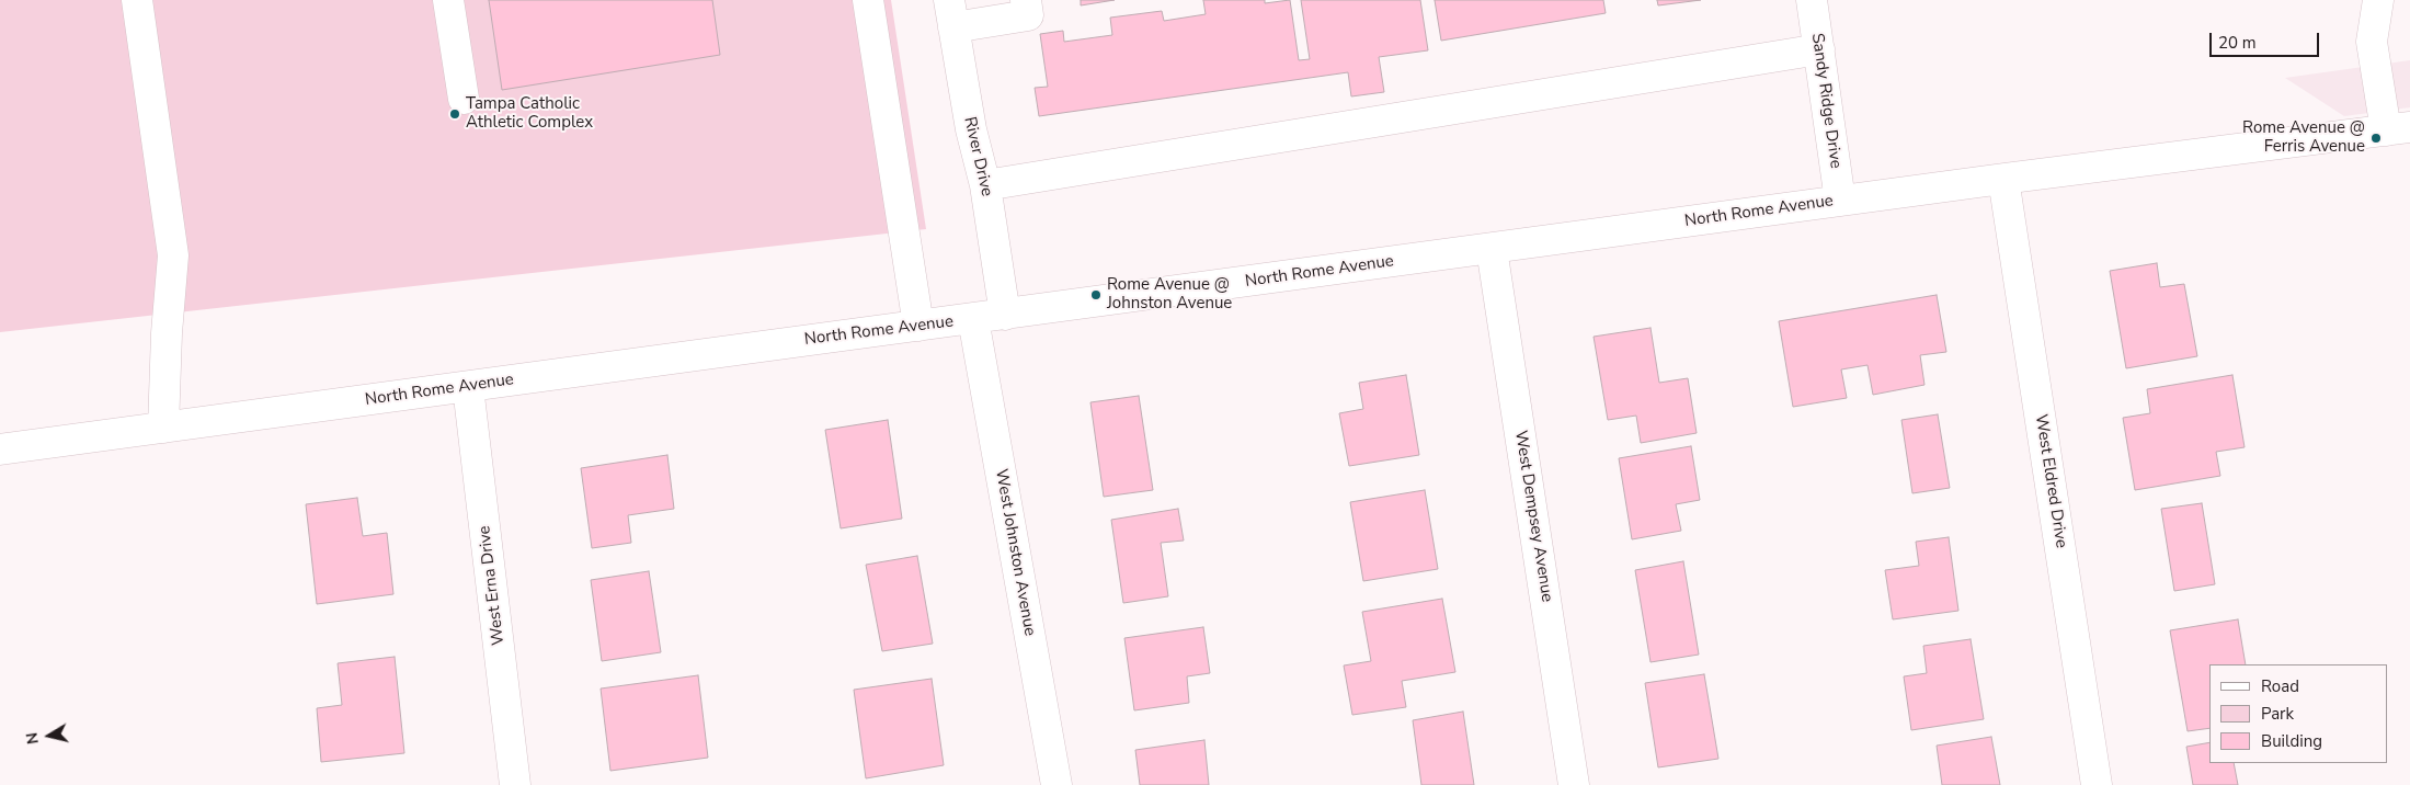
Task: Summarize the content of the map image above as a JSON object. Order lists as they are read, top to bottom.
{
  "streets": {
    "street": [
      "Sandy Ridge Drive",
      "River Drive",
      "North Rome Avenue",
      "West Eldred Drive",
      "West Dempsey Avenue",
      "West Johnston Avenue",
      "West Erna Drive"
    ]
  },
  "crossings": [
    ["Sandy Ridge Drive", "North Rome Avenue"],
    ["River Drive", "North Rome Avenue"],
    ["North Rome Avenue", "West Eldred Drive"],
    ["North Rome Avenue", "West Dempsey Avenue"],
    ["North Rome Avenue", "West Johnston Avenue"],
    ["North Rome Avenue", "West Erna Drive"]
  ],
  "places": ["Tampa Catholic Athletic Complex", "Rome Avenue @ Ferris Avenue", "Rome Avenue @ Johnston Avenue"],
  "legend": ["Road", "Park", "Building"],
  "scale_bar": "20 m",
  "north": "left"
}
